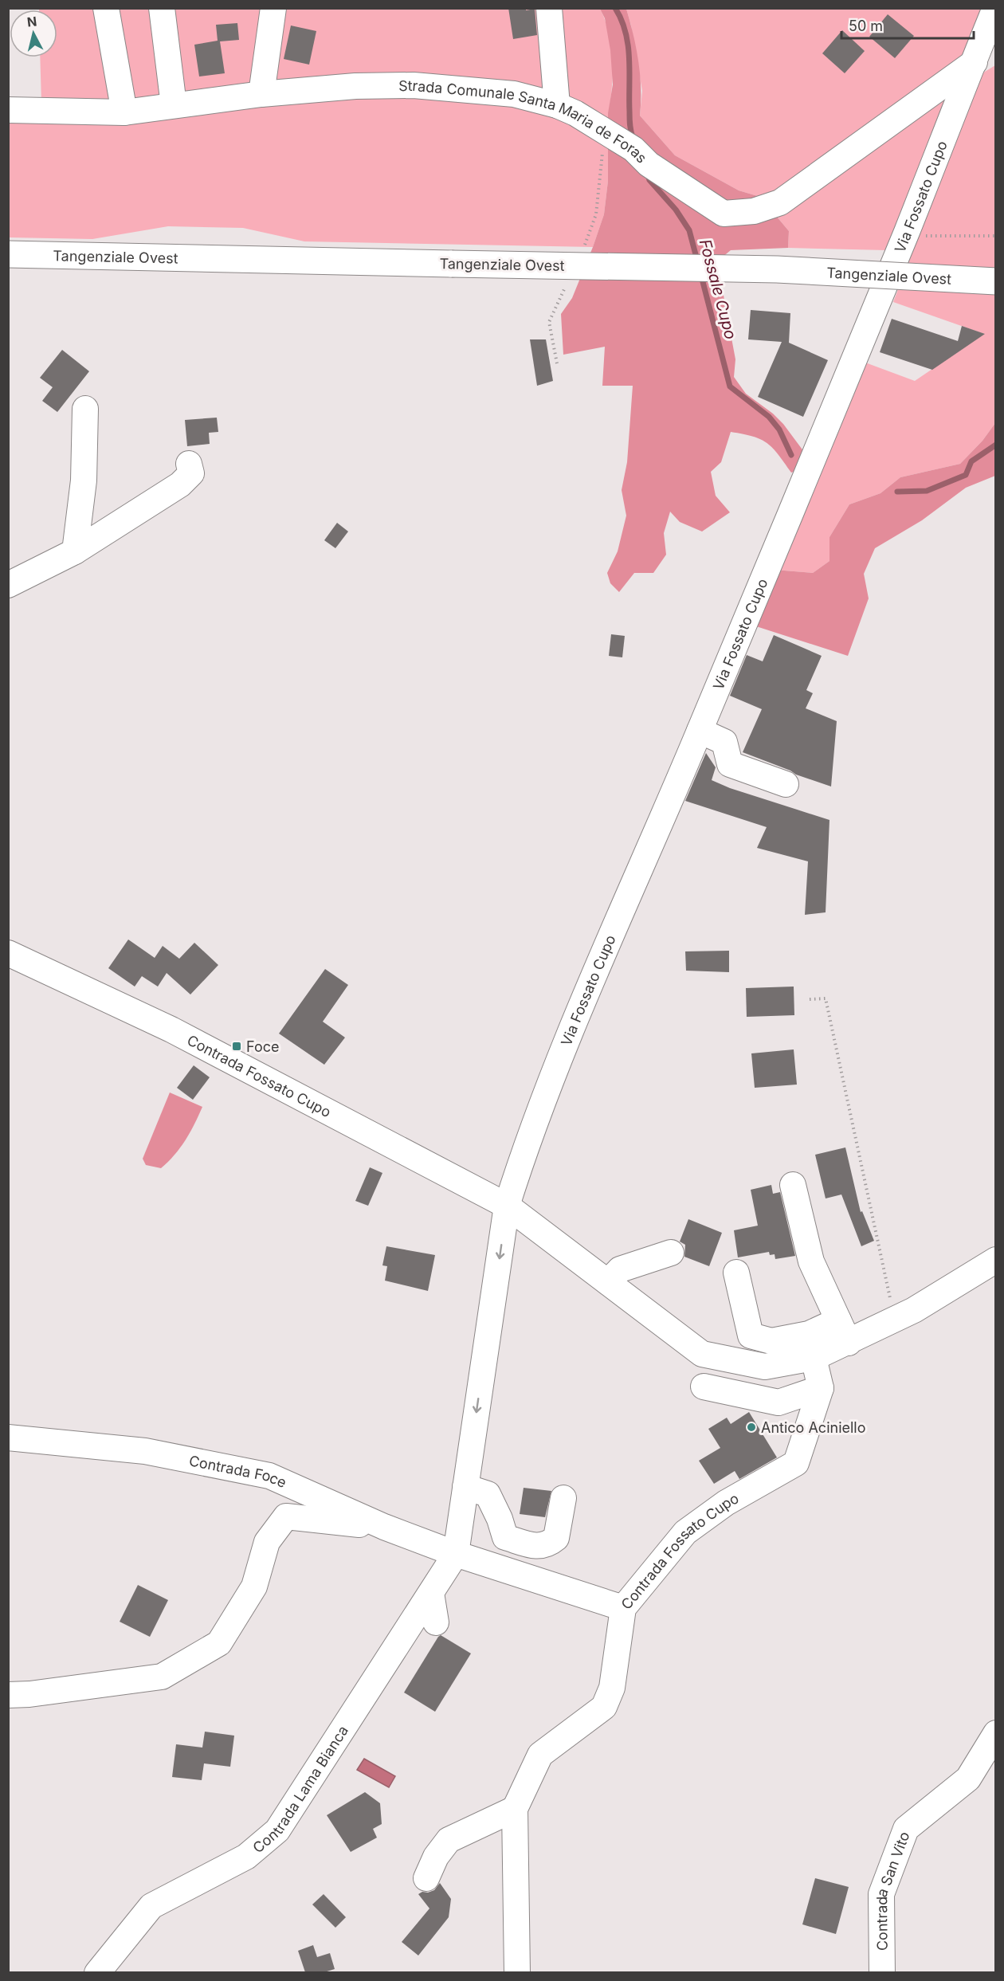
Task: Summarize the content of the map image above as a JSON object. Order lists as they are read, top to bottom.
{
  "streets": {
    "main road": ["Tangenziale Ovest"],
    "street": [
      "Strada Comunale Santa Maria de Foras",
      "Via Fossato Cupo",
      "Contrada Fossato Cupo",
      "Contrada Foce",
      "Contrada Lama Bianca",
      "Contrada San Vito"
    ]
  },
  "crossings": [
    ["Strada Comunale Santa Maria de Foras", "Via Fossato Cupo"],
    ["Via Fossato Cupo", "Contrada Fossato Cupo"],
    ["Contrada Fossato Cupo", "Contrada Foce"],
    ["Contrada Foce", "Contrada Lama Bianca"]
  ],
  "water": ["Fossale Cupo"],
  "places": {
    "transit": ["Foce"],
    "other": ["Antico Aciniello"]
  },
  "scale_bar": "50 m",
  "north": "top"
}
